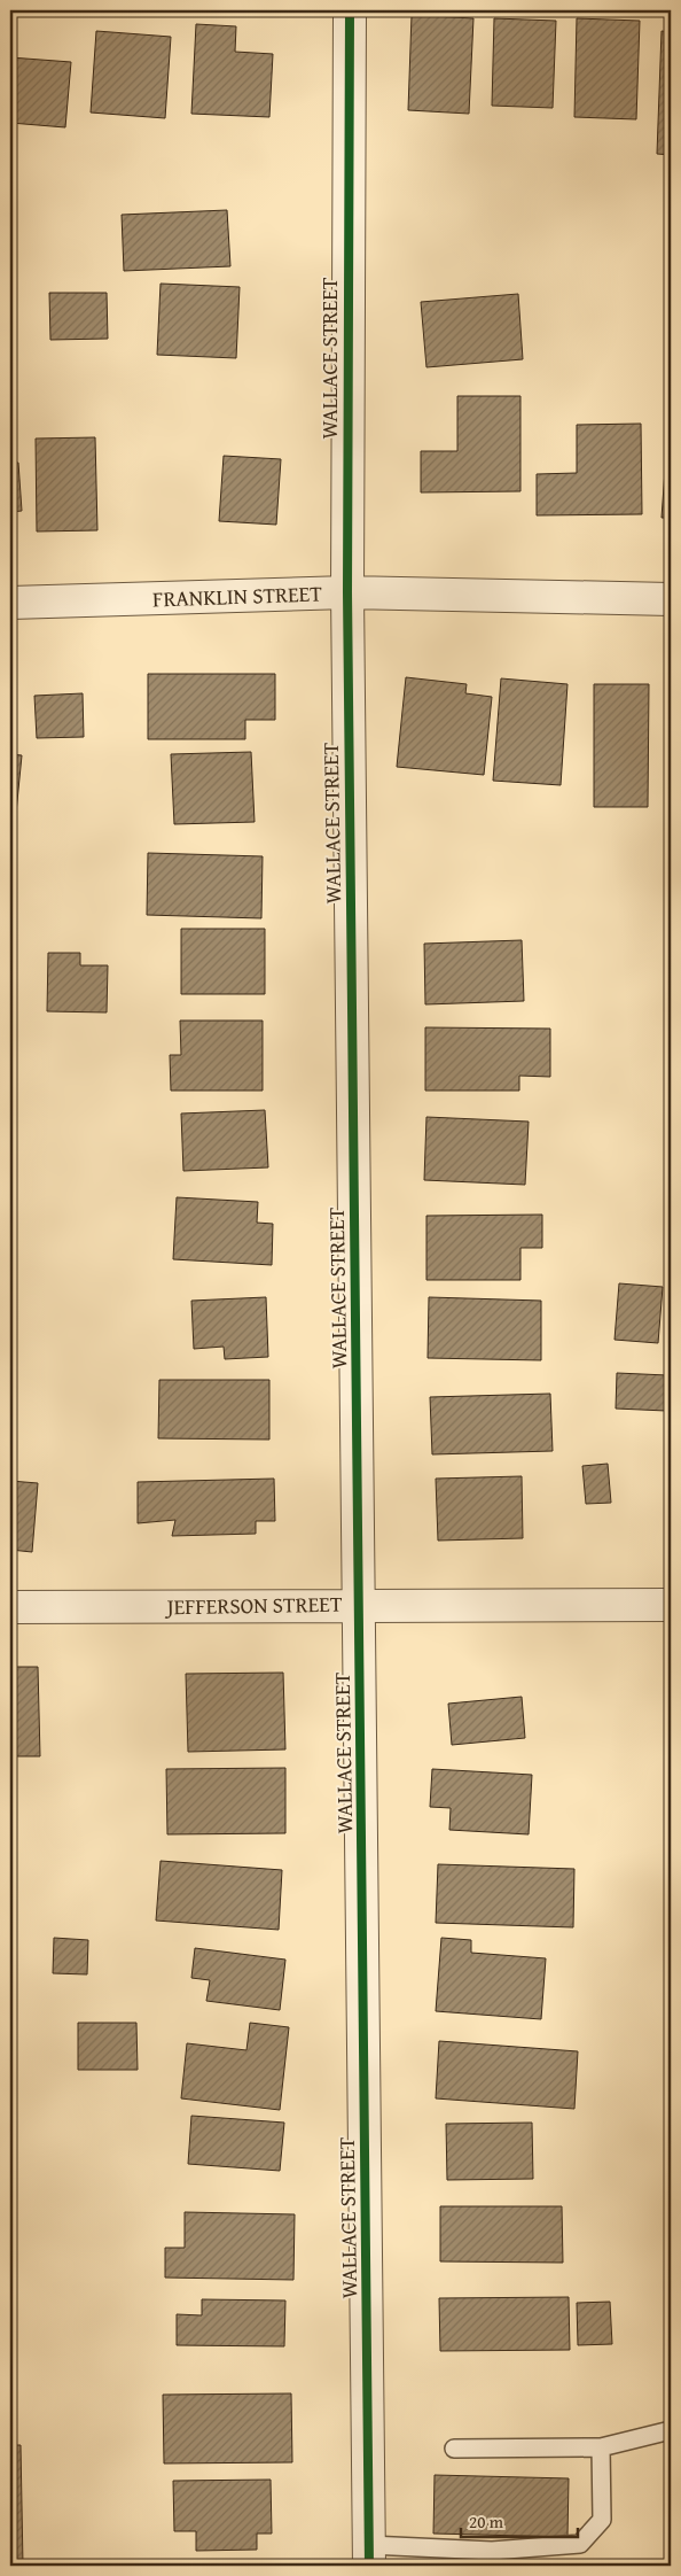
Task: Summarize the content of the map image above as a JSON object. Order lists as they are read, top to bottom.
{
  "streets": {
    "street": ["WALLACE STREET", "FRANKLIN STREET", "JEFFERSON STREET"]
  },
  "crossings": [
    ["WALLACE STREET", "FRANKLIN STREET"],
    ["WALLACE STREET", "JEFFERSON STREET"]
  ],
  "scale_bar": "20 m"
}
